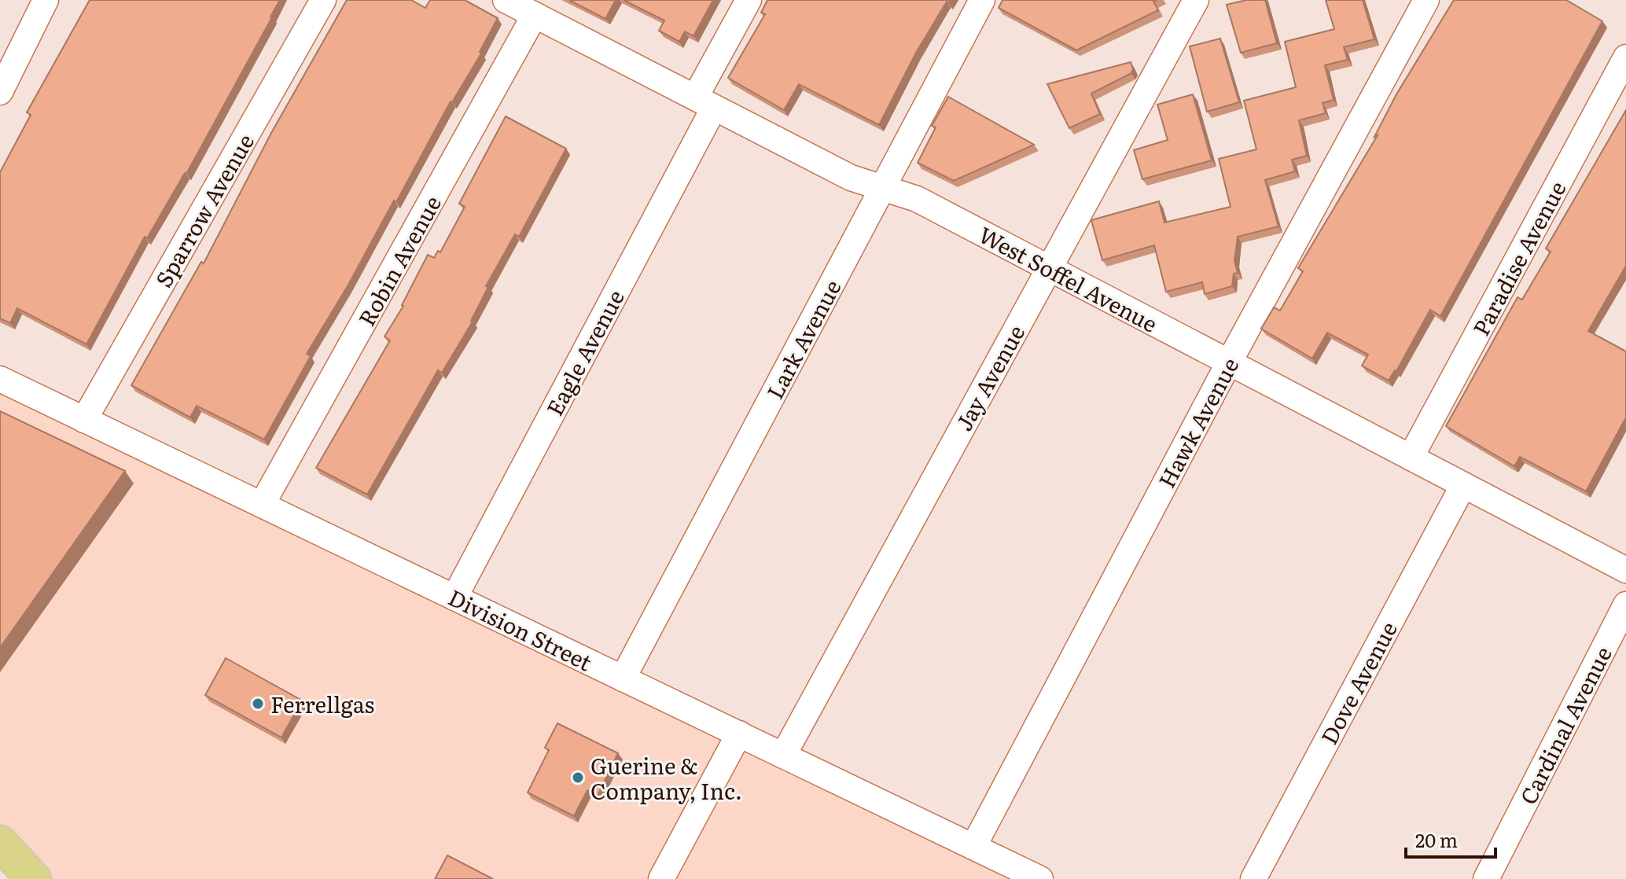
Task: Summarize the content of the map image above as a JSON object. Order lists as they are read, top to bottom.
{
  "streets": {
    "street": [
      "Sparrow Avenue",
      "Paradise Avenue",
      "Robin Avenue",
      "West Soffel Avenue",
      "Lark Avenue",
      "Eagle Avenue",
      "Jay Avenue",
      "Hawk Avenue",
      "Division Street",
      "Dove Avenue",
      "Cardinal Avenue"
    ]
  },
  "crossings": [
    ["Sparrow Avenue", "Division Street"],
    ["Paradise Avenue", "West Soffel Avenue"],
    ["Robin Avenue", "West Soffel Avenue"],
    ["Robin Avenue", "Division Street"],
    ["West Soffel Avenue", "Lark Avenue"],
    ["West Soffel Avenue", "Eagle Avenue"],
    ["West Soffel Avenue", "Jay Avenue"],
    ["West Soffel Avenue", "Hawk Avenue"],
    ["West Soffel Avenue", "Dove Avenue"],
    ["Lark Avenue", "Division Street"],
    ["Eagle Avenue", "Division Street"],
    ["Jay Avenue", "Division Street"],
    ["Hawk Avenue", "Division Street"]
  ],
  "places": ["Ferrellgas", "Guerine & Company, Inc."],
  "scale_bar": "20 m"
}
